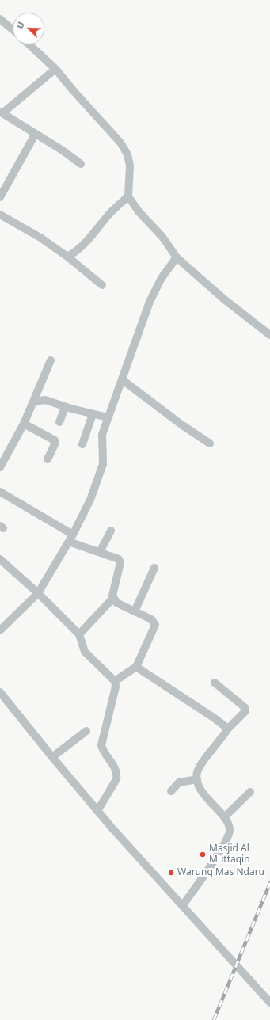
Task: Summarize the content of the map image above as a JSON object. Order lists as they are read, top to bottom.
{
  "places": ["Masjid Al Muttaqin", "Warung Mas Ndaru"],
  "north": "top left"
}
